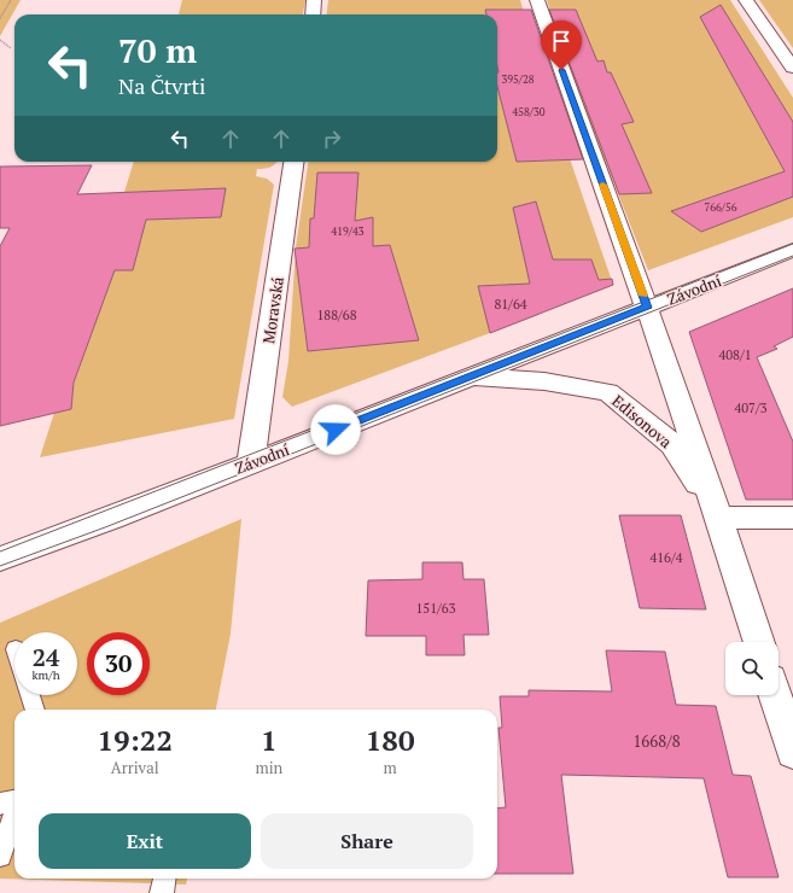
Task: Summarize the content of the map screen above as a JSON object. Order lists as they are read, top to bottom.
{
  "streets": {
    "street": ["Závodní", "Moravská", "Edisonova"]
  },
  "crossings": [
    ["Závodní", "Moravská"],
    ["Závodní", "Edisonova"]
  ],
  "house_numbers": [
    "395/28",
    "458/30",
    "766/56",
    "419/43",
    "81/64",
    "188/68",
    "408/1",
    "407/3",
    "416/4",
    "151/63",
    "1668/8"
  ],
  "page": {
    "turn": ["70 m", "Na Čtvrti"],
    "speed": "24 km/h",
    "limit": "30",
    "eta": [
      "19:22",
      "Arrival",
      "1",
      "min",
      "180",
      "m"
    ],
    "buttons": ["Exit", "Share"]
  }
}
